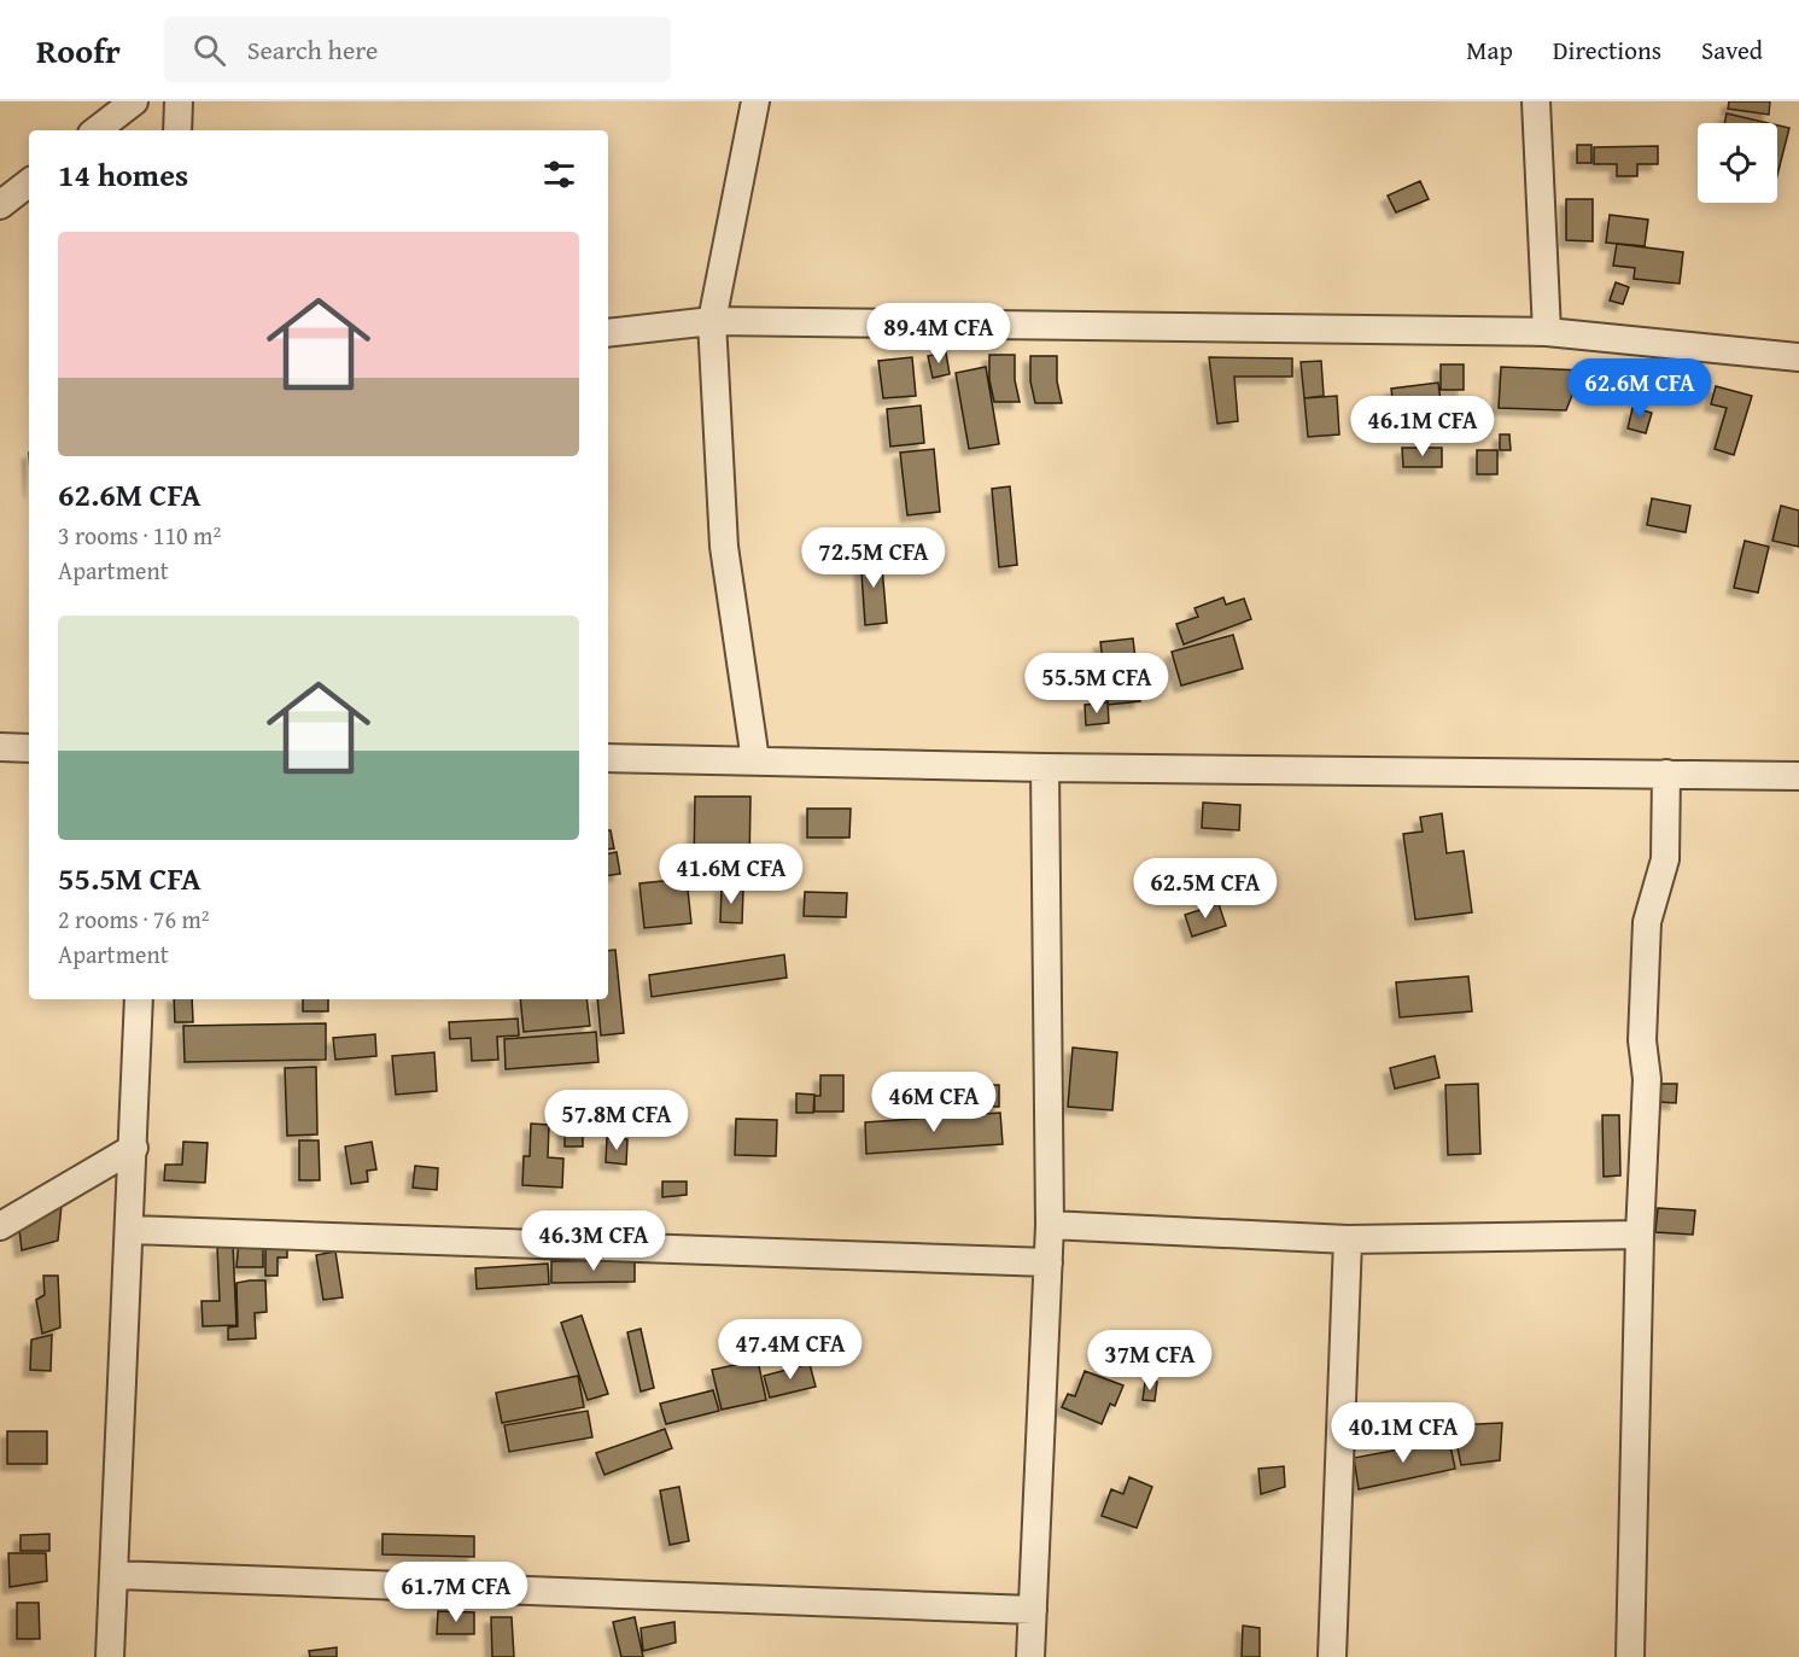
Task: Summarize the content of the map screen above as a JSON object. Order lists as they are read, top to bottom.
{
  "page": {
    "header": "Roofr",
    "search": "Search here",
    "nav": ["Map", "Directions", "Saved"],
    "heading": "14 homes",
    "list": [
      {
        "name": "62.6M CFA",
        "note": "3 rooms · 110 m² · Apartment"
      },
      {
        "name": "55.5M CFA",
        "note": "2 rooms · 76 m² · Apartment"
      }
    ],
    "price": [
      "89.4M CFA",
      "62.6M CFA",
      "46.1M CFA",
      "72.5M CFA",
      "55.5M CFA",
      "41.6M CFA",
      "62.5M CFA",
      "46M CFA",
      "57.8M CFA",
      "46.3M CFA",
      "47.4M CFA",
      "37M CFA",
      "40.1M CFA",
      "61.7M CFA"
    ]
  }
}
